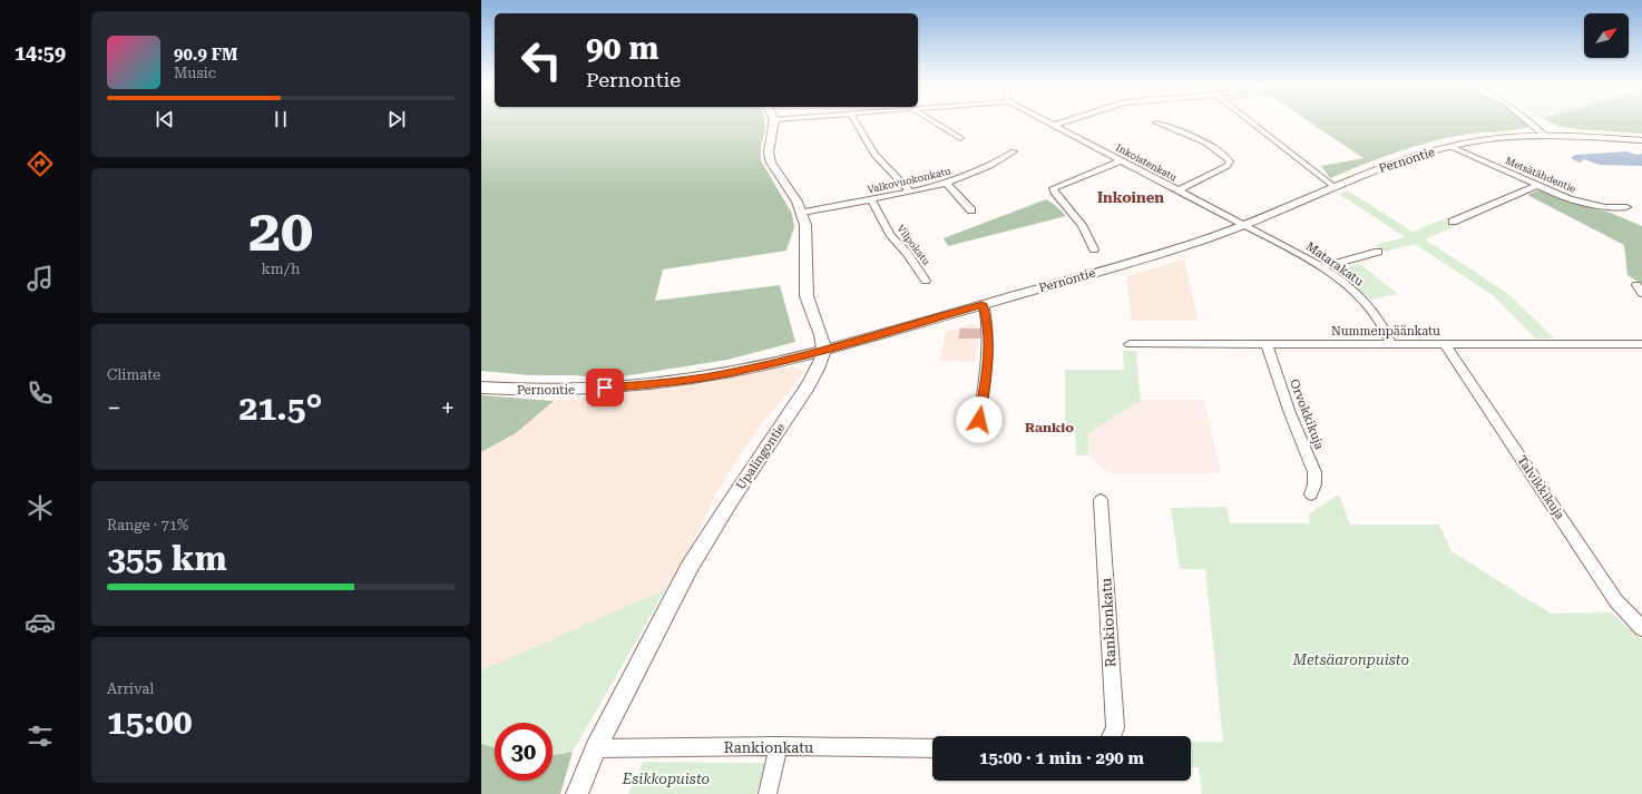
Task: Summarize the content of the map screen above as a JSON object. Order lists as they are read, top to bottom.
{
  "streets": {
    "street": [
      "Pernontie",
      "Inkoistenkatu",
      "Metsätähdentie",
      "Valkovuokonkatu",
      "Vilpokatu",
      "Matarakatu",
      "Nummenpäänkatu",
      "Orvokkikuja",
      "Upalingontie",
      "Talvikkikuja",
      "Rankionkatu"
    ]
  },
  "crossings": [
    ["Pernontie", "Inkoistenkatu"],
    ["Pernontie", "Metsätähdentie"],
    ["Pernontie", "Matarakatu"],
    ["Pernontie", "Upalingontie"],
    ["Inkoistenkatu", "Matarakatu"],
    ["Valkovuokonkatu", "Vilpokatu"],
    ["Matarakatu", "Nummenpäänkatu"],
    ["Nummenpäänkatu", "Orvokkikuja"],
    ["Nummenpäänkatu", "Talvikkikuja"],
    ["Upalingontie", "Rankionkatu"]
  ],
  "districts": ["Inkoinen", "Rankio"],
  "parks": ["Metsäaronpuisto", "Esikkopuisto"],
  "north": "top right",
  "page": {
    "tabs": "14:59",
    "turn": ["90 m", "Pernontie"],
    "song": ["90.9 FM", "Music"],
    "tile": [
      ["20", "km/h"],
      "Climate",
      ["Range · 71%", "355 km"],
      ["Arrival", "15:00"]
    ],
    "heat": ["−", "21.5°", "+"],
    "limit": "30",
    "trip": "15:00 · 1 min · 290 m"
  }
}
